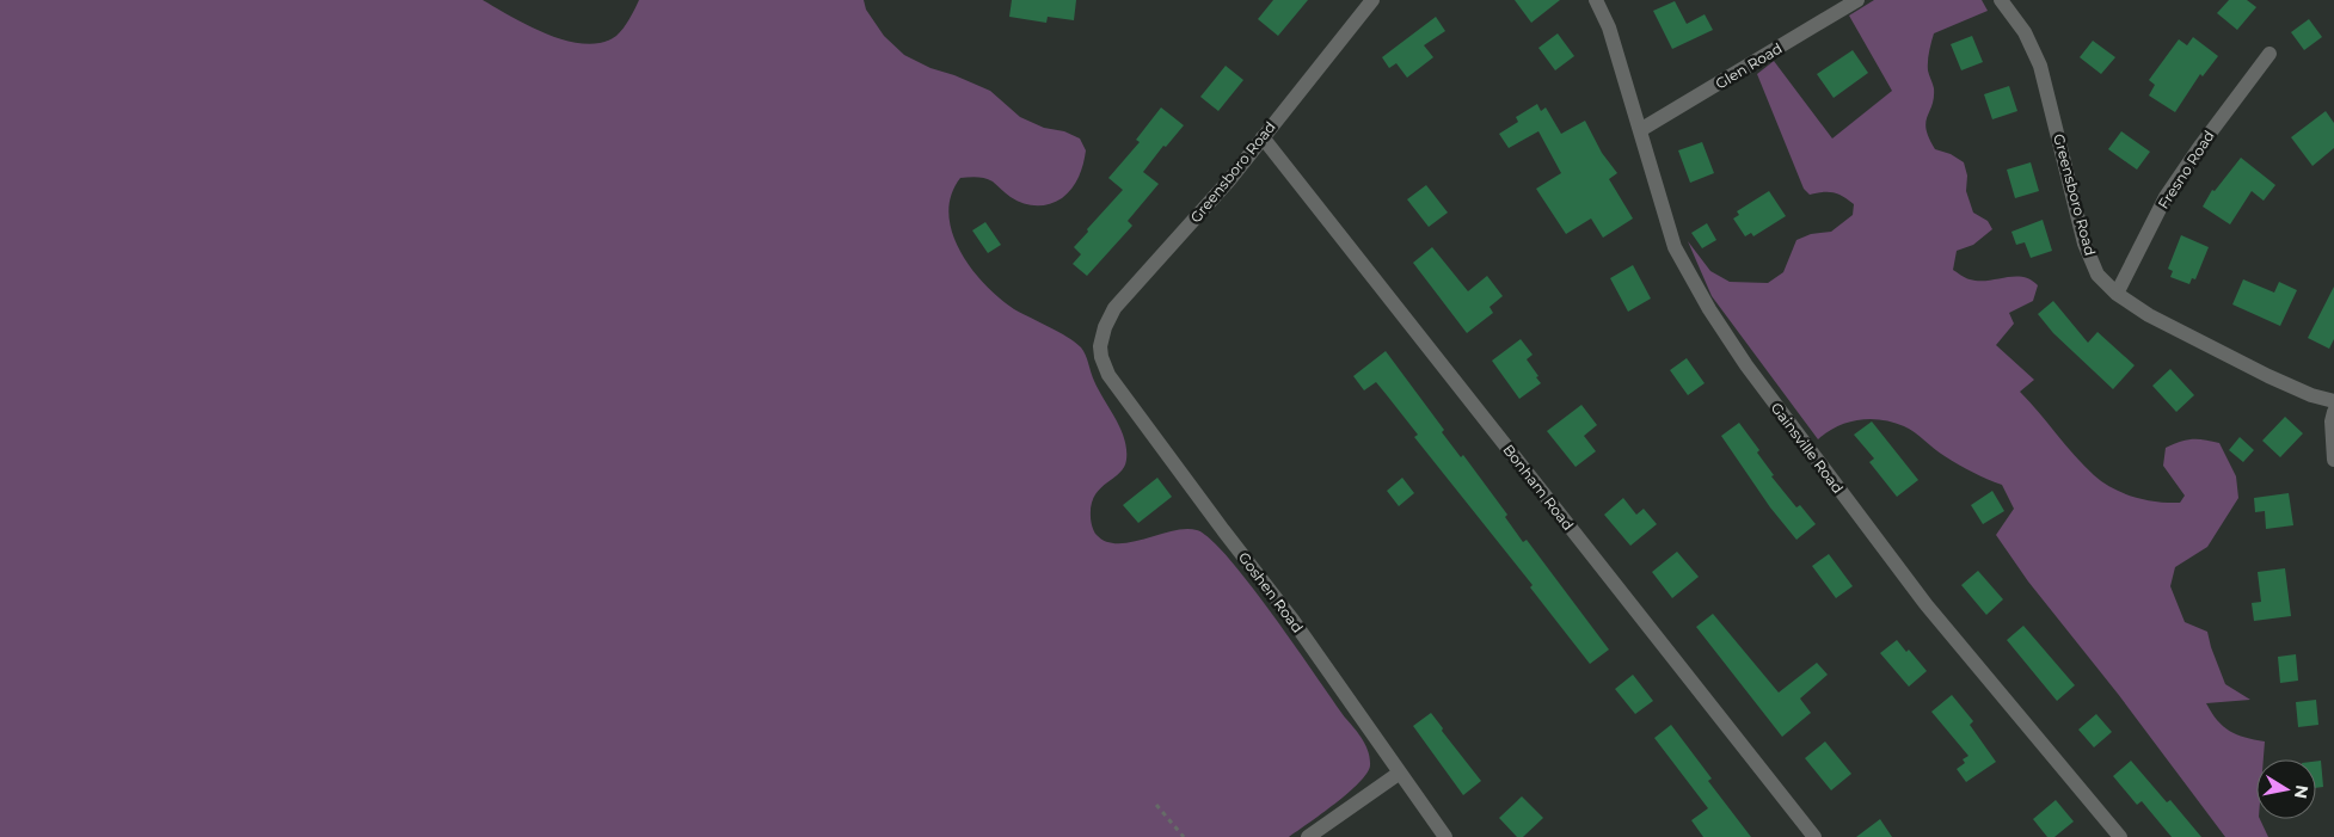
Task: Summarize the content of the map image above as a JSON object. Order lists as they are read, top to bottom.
{
  "streets": {
    "street": [
      "Glen Road",
      "Fresno Road",
      "Greensboro Road",
      "Gainsville Road",
      "Bonham Road",
      "Goshen Road"
    ]
  },
  "crossings": [
    ["Glen Road", "Gainsville Road"],
    ["Fresno Road", "Greensboro Road"],
    ["Greensboro Road", "Bonham Road"],
    ["Greensboro Road", "Goshen Road"]
  ],
  "north": "right"
}
